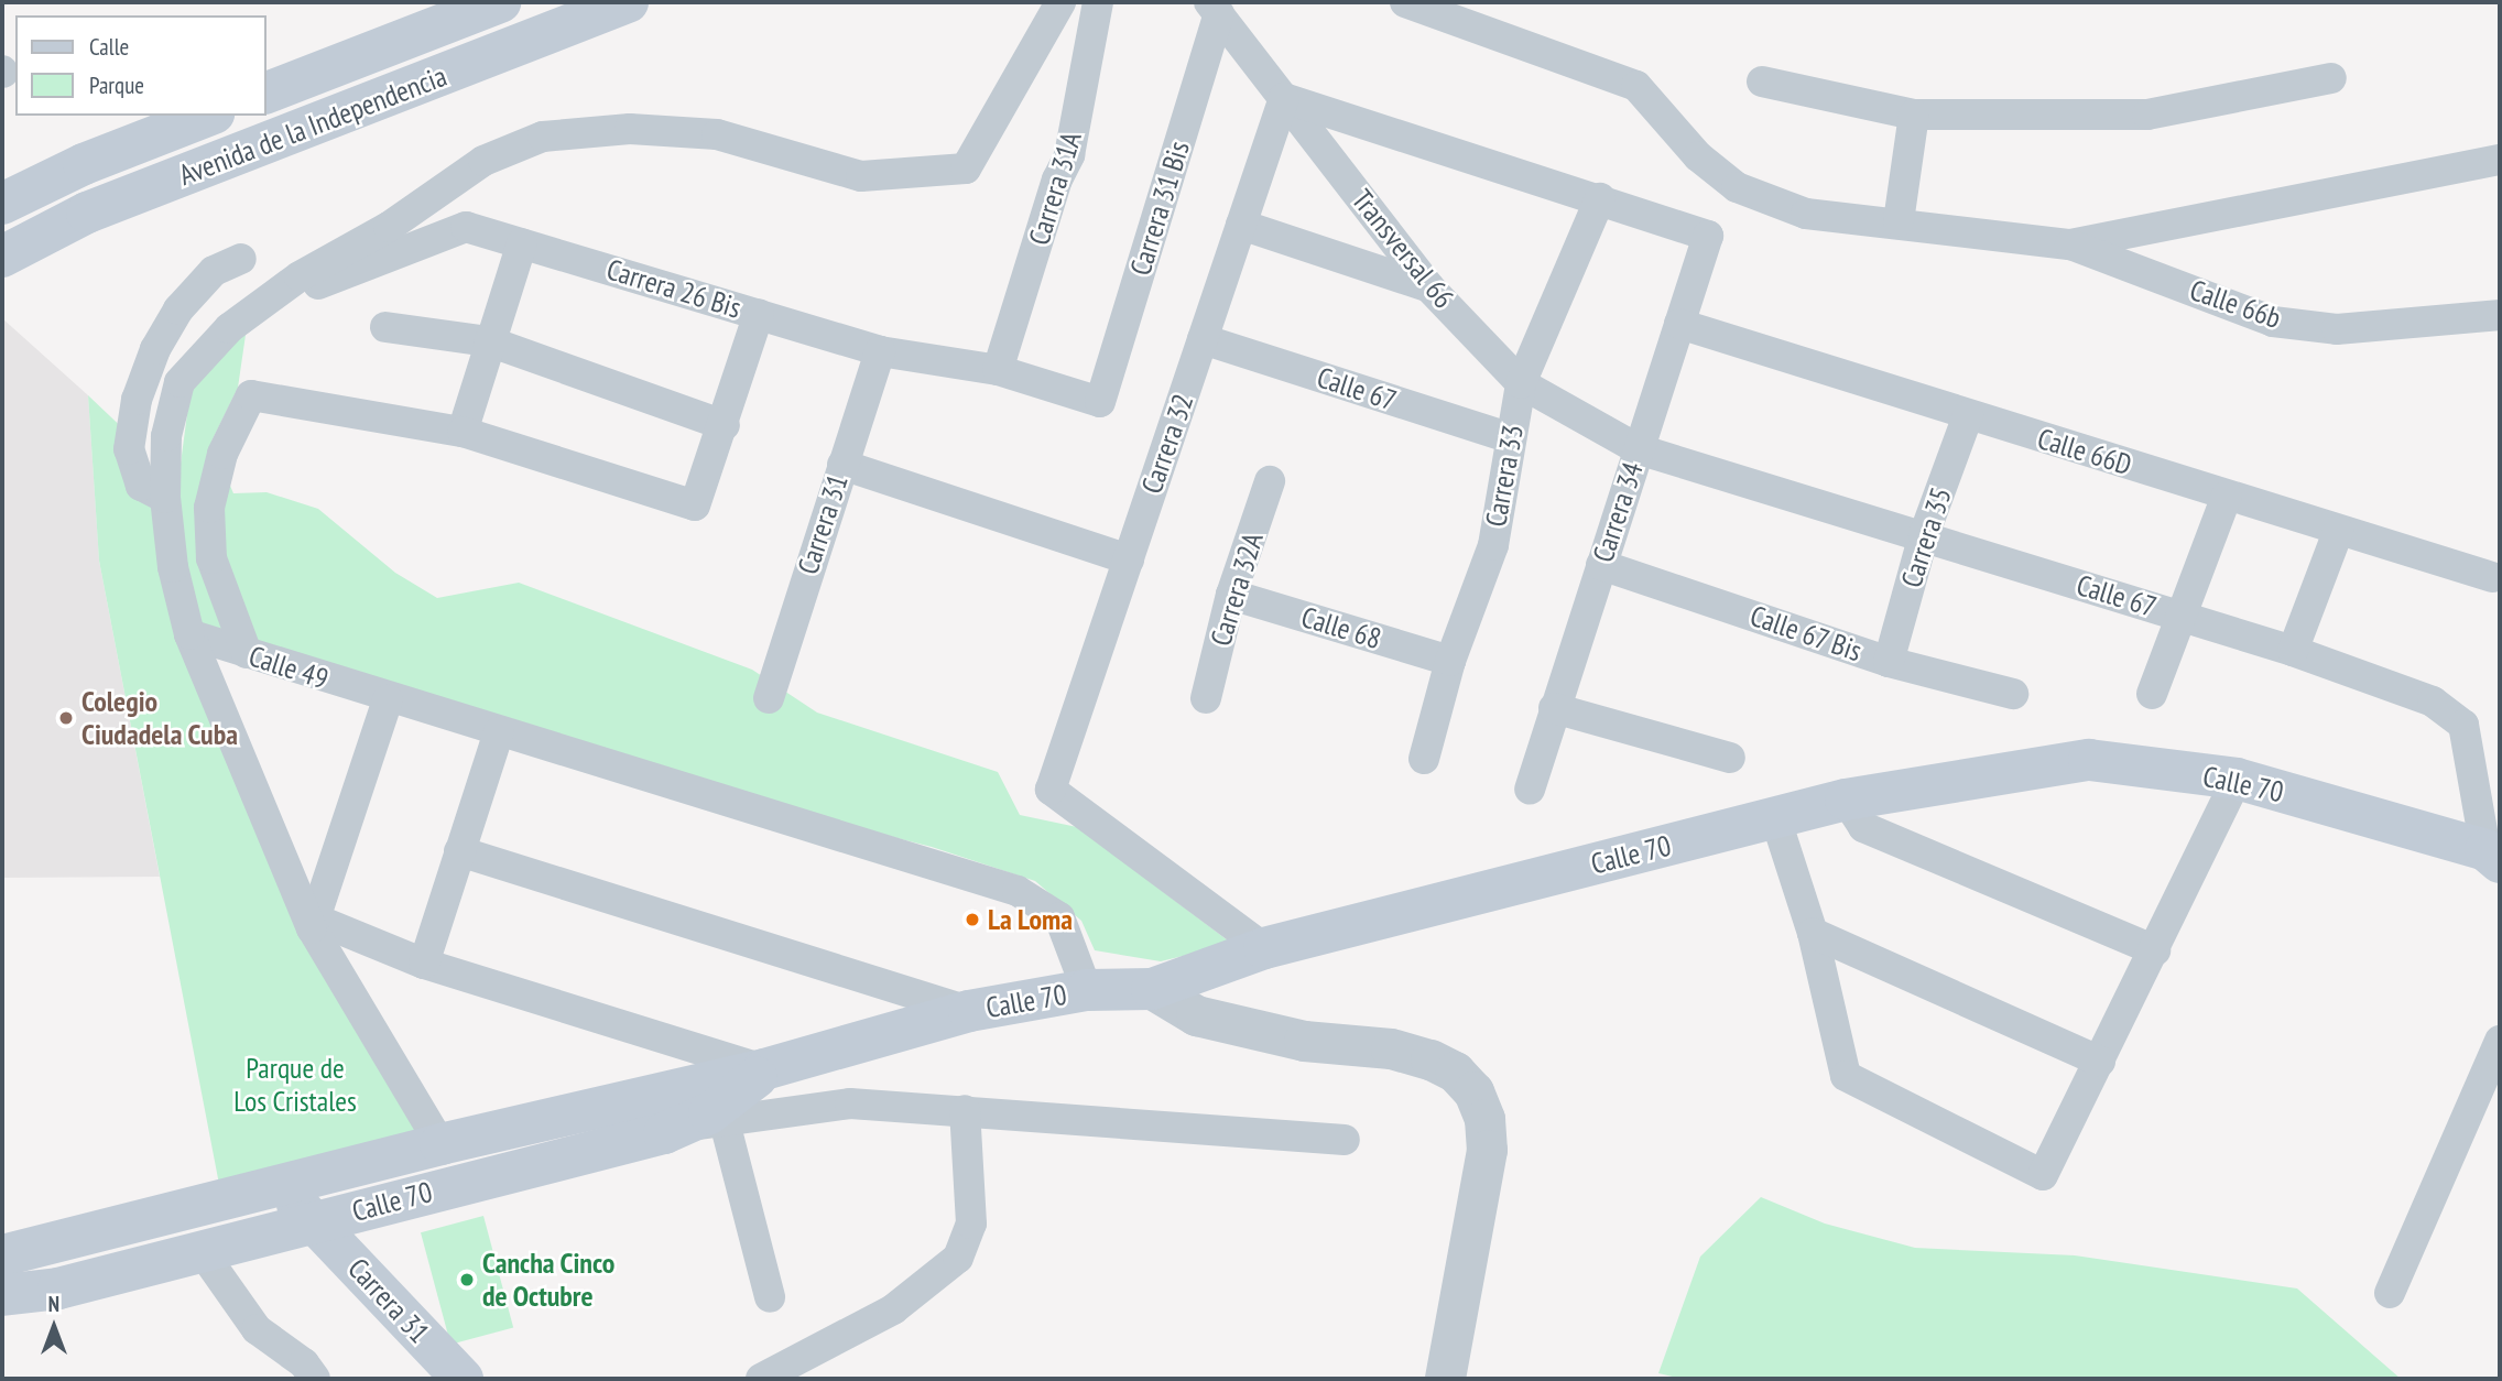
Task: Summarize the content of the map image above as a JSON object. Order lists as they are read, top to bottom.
{
  "streets": {
    "main road": ["Avenida de la Independencia", "Carrera 31", "Calle 70"],
    "street": [
      "Carrera 31A",
      "Carrera 31 Bis",
      "Transversal 66",
      "Carrera 26 Bis",
      "Calle 66b",
      "Calle 67",
      "Carrera 32",
      "Calle 66D",
      "Carrera 33",
      "Carrera 34",
      "Carrera 35",
      "Carrera 32A",
      "Calle 68",
      "Calle 67 Bis",
      "Calle 49"
    ]
  },
  "crossings": [
    ["Carrera 31A", "Carrera 26 Bis"],
    ["Carrera 31 Bis", "Transversal 66"],
    ["Carrera 31 Bis", "Carrera 26 Bis"],
    ["Transversal 66", "Calle 67"],
    ["Transversal 66", "Carrera 32"],
    ["Transversal 66", "Carrera 33"],
    ["Transversal 66", "Carrera 34"],
    ["Carrera 26 Bis", "Carrera 31"],
    ["Calle 67", "Carrera 32"],
    ["Calle 67", "Carrera 33"],
    ["Calle 67", "Carrera 34"],
    ["Calle 67", "Carrera 35"],
    ["Calle 67", "Calle 70"],
    ["Carrera 32", "Calle 70"],
    ["Calle 66D", "Carrera 34"],
    ["Calle 66D", "Carrera 35"],
    ["Carrera 33", "Carrera 34"],
    ["Carrera 33", "Calle 68"],
    ["Carrera 34", "Calle 67 Bis"],
    ["Carrera 31", "Calle 70"],
    ["Carrera 35", "Calle 67 Bis"],
    ["Carrera 32A", "Calle 68"],
    ["Calle 49", "Calle 70"]
  ],
  "parks": ["Parque de Los Cristales"],
  "places": ["Colegio Ciudadela Cuba", "La Loma", "Cancha Cinco de Octubre"],
  "legend": ["Calle", "Parque"],
  "north": "top"
}
